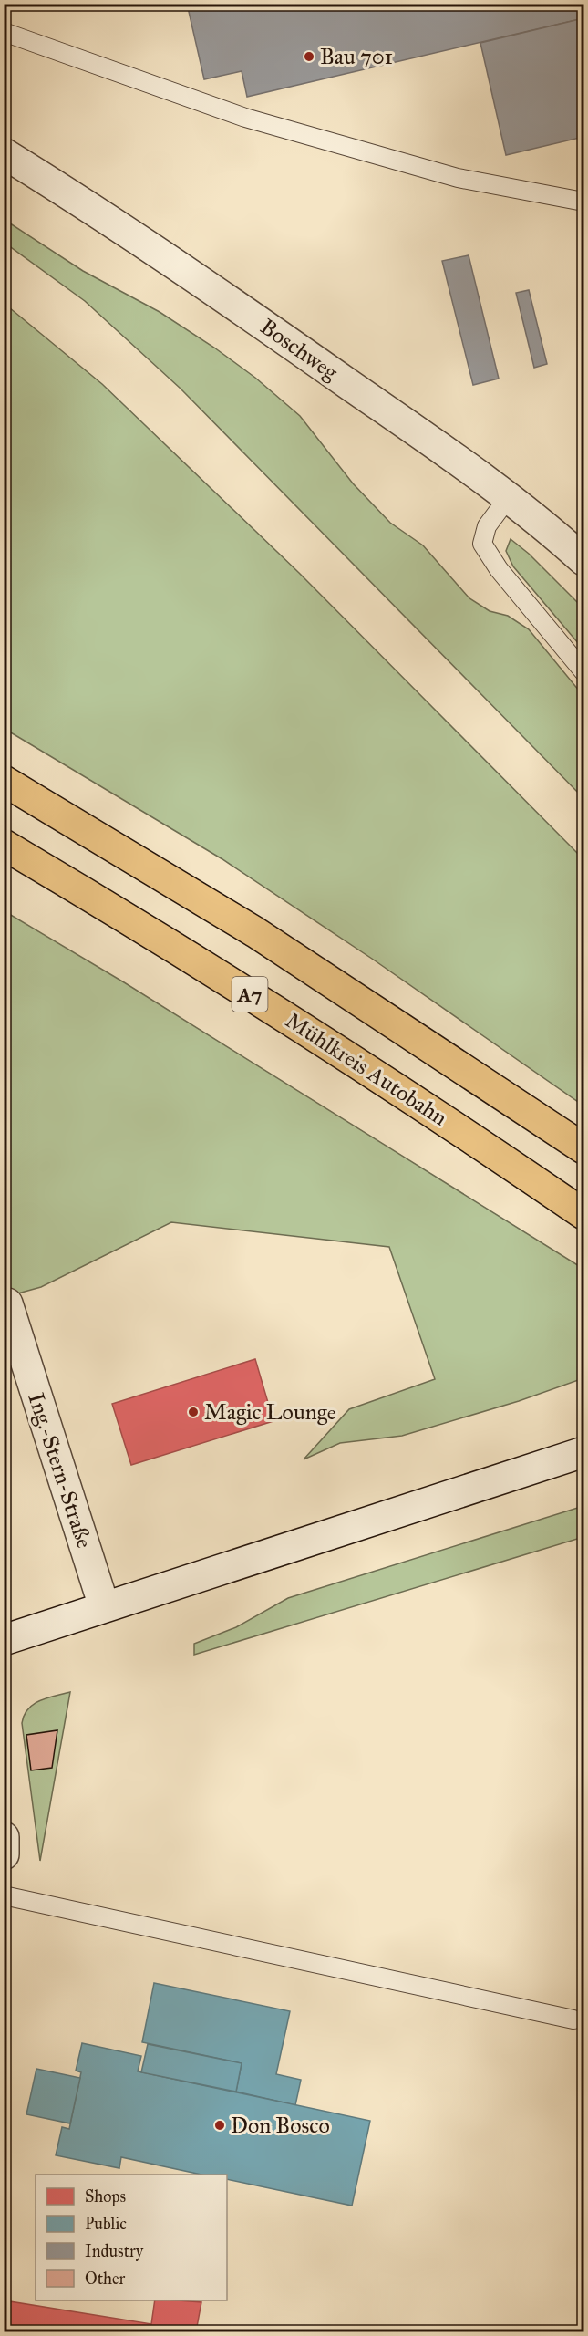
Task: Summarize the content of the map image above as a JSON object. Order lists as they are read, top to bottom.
{
  "streets": {
    "highway": ["A7", "Mühlkreis Autobahn"],
    "street": ["Boschweg", "Ing.-Stern-Straße"]
  },
  "places": ["Bau 701", "Magic Lounge", "Don Bosco"],
  "legend": [
    "Shops",
    "Public",
    "Industry",
    "Other"
  ]
}
